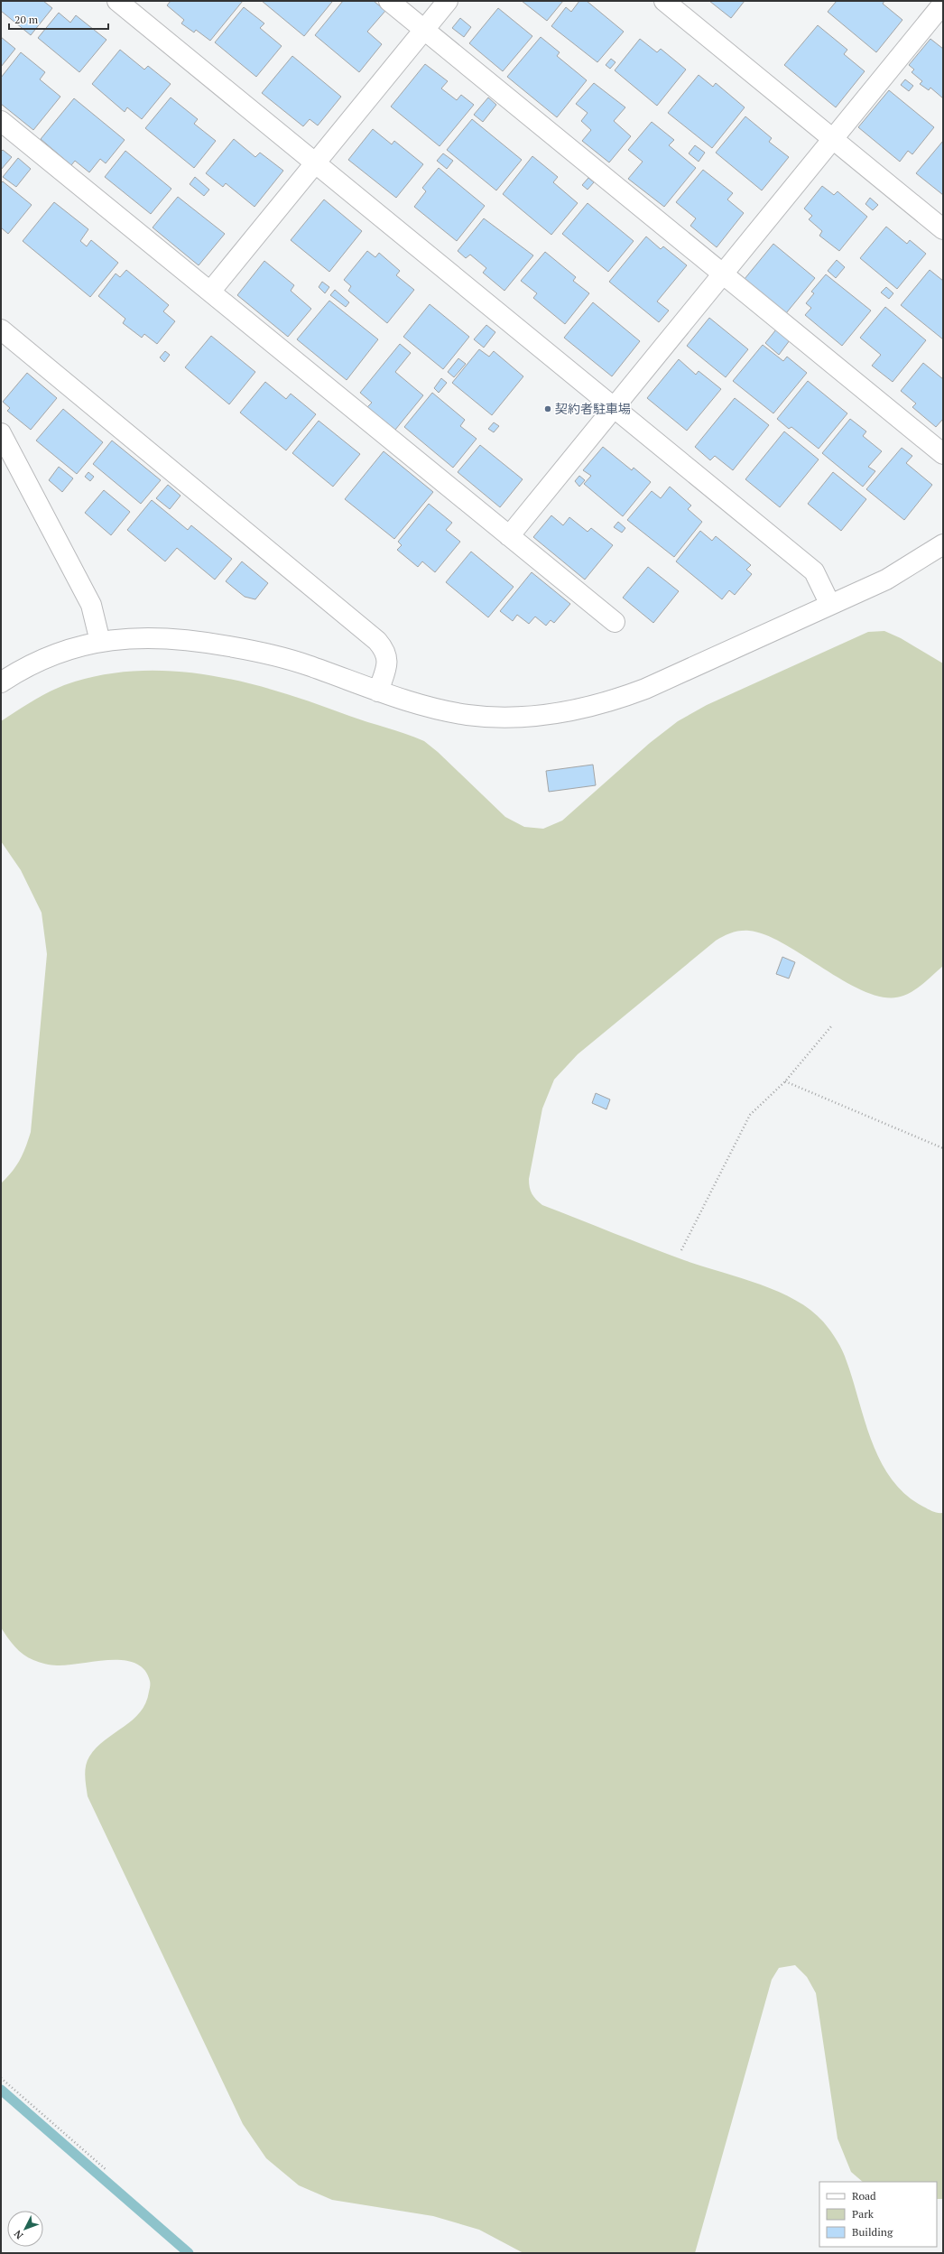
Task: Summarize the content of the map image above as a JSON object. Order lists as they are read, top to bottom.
{
  "places": ["契約者駐車場"],
  "legend": ["Road", "Park", "Building"],
  "scale_bar": "20 m",
  "north": "bottom left"
}
